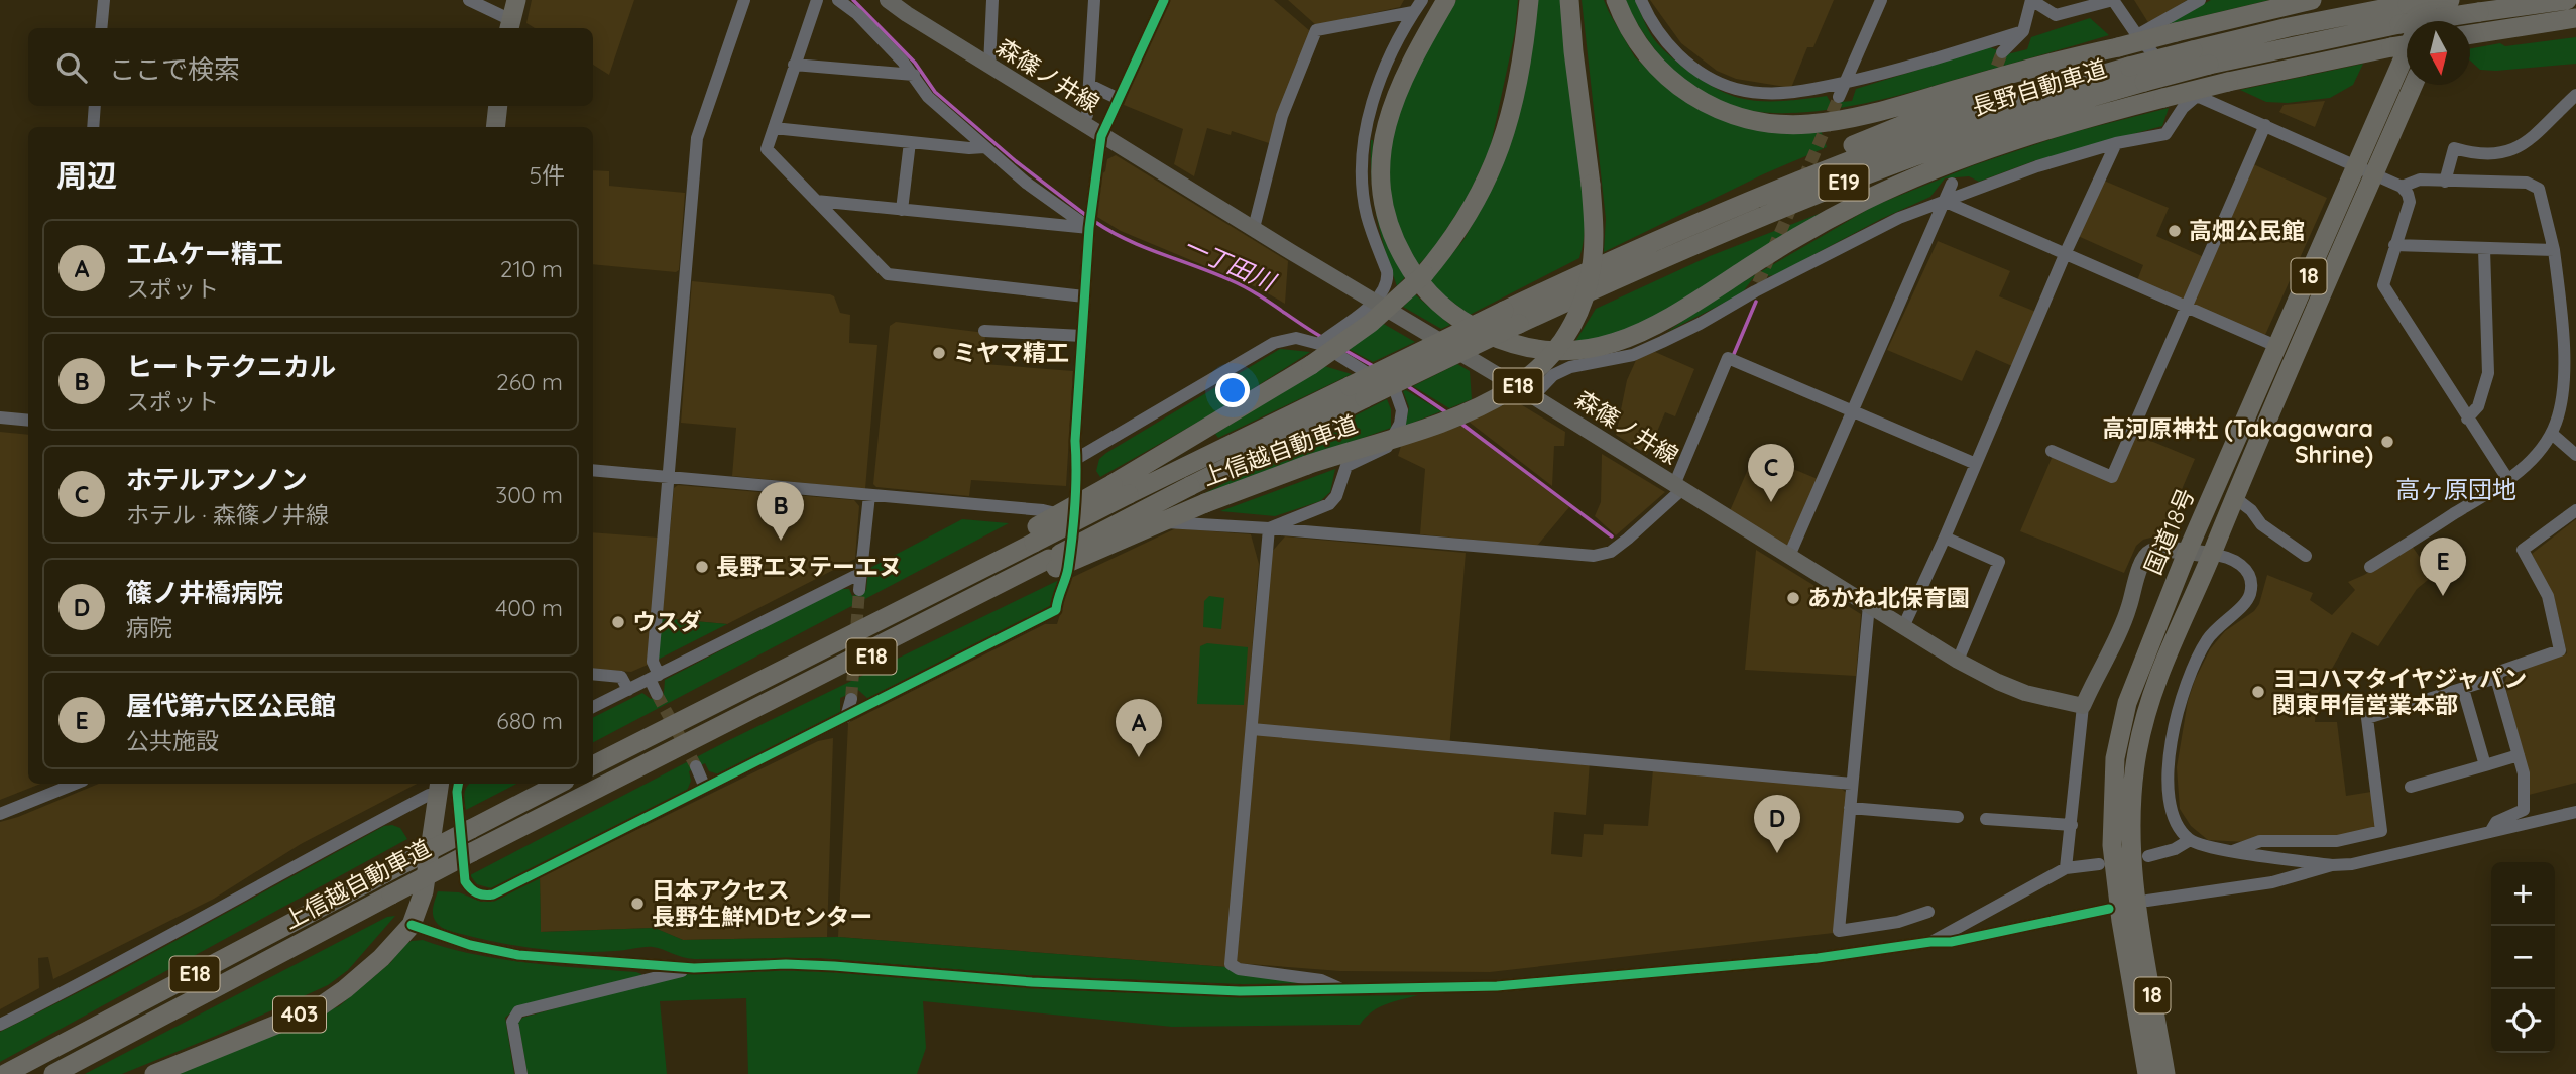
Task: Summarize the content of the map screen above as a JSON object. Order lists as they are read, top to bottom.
{
  "streets": {
    "highway": [
      "長野自動車道",
      "E19",
      "18",
      "E18",
      "上信越自動車道",
      "国道18号",
      "403"
    ],
    "main road": ["森篠ノ井線"]
  },
  "crossings": [
    ["長野自動車道", "上信越自動車道"],
    ["長野自動車道", "国道18号"]
  ],
  "districts": ["高ヶ原団地"],
  "water": ["一丁田川"],
  "places": [
    "高畑公民館",
    "ミヤマ精工",
    "高河原神社 (Takagawara Shrine)",
    "長野エヌテーエヌ",
    "あかね北保育園",
    "ウスダ",
    "ヨコハマタイヤジャパン 関東甲信営業本部",
    "日本アクセス 長野生鮮MDセンター"
  ],
  "north": "bottom",
  "page": {
    "search": "ここで検索",
    "heading": ["周辺", "5件"],
    "list": [
      {
        "mark": "A",
        "name": "エムケー精工",
        "note": "スポット",
        "value": "210 m"
      },
      {
        "mark": "B",
        "name": "ヒートテクニカル",
        "note": "スポット",
        "value": "260 m"
      },
      {
        "mark": "C",
        "name": "ホテルアンノン",
        "note": "ホテル · 森篠ノ井線",
        "value": "300 m"
      },
      {
        "mark": "D",
        "name": "篠ノ井橋病院",
        "note": "病院",
        "value": "400 m"
      },
      {
        "mark": "E",
        "name": "屋代第六区公民館",
        "note": "公共施設",
        "value": "680 m"
      }
    ],
    "pins": [
      "C",
      "B",
      "E",
      "A",
      "D"
    ],
    "map_buttons": ["+", "−"]
  }
}
